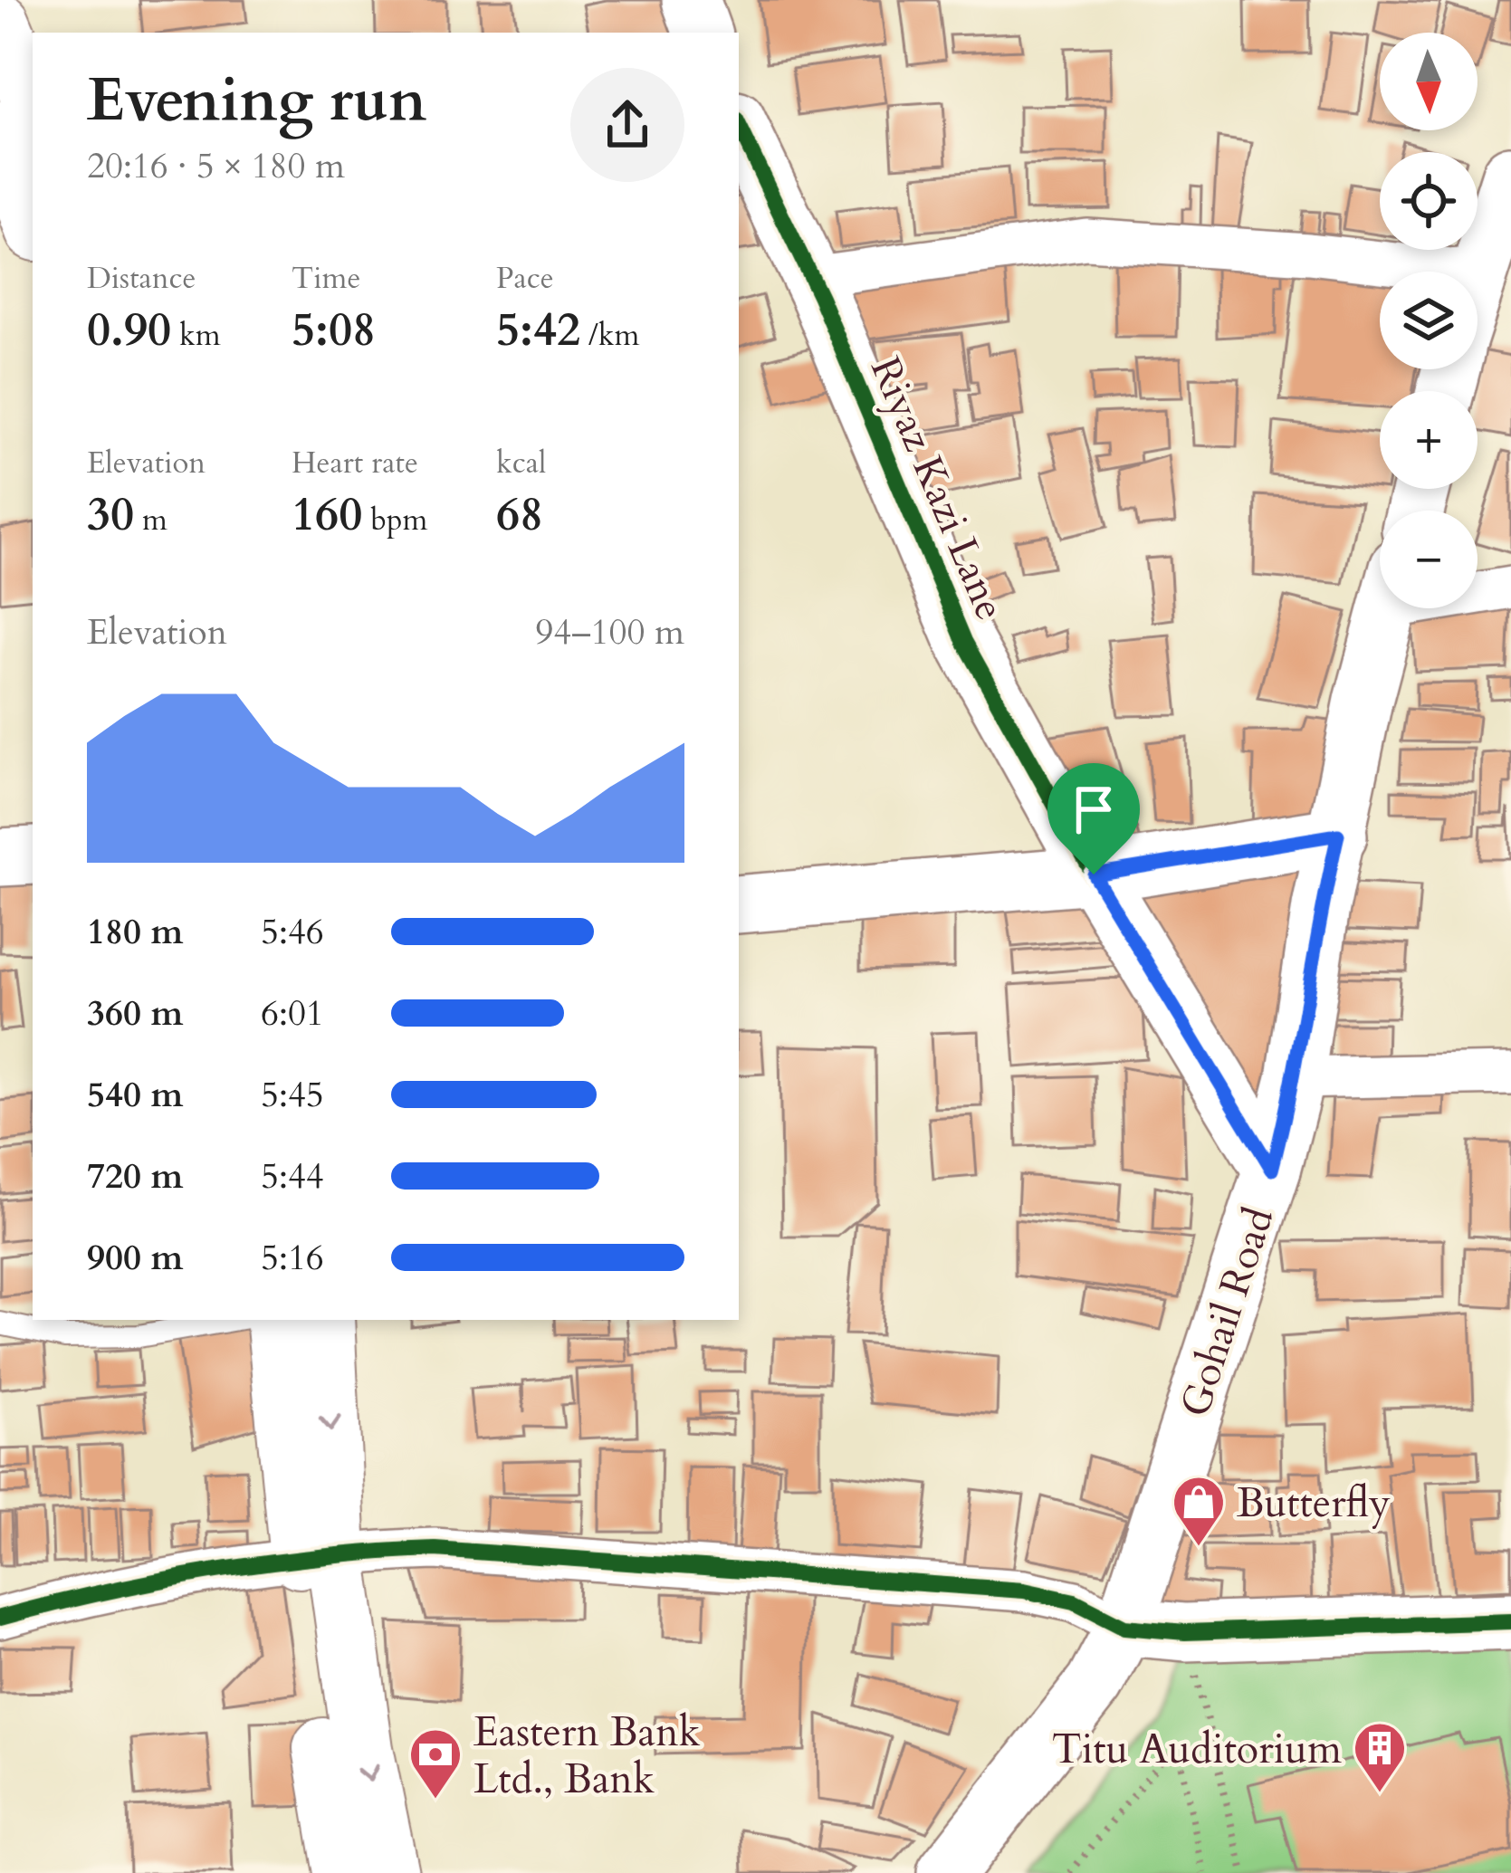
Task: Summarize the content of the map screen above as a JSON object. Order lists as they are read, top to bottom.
{
  "streets": {
    "main road": ["Riyaz Kazi Lane", "Gohail Road"]
  },
  "crossings": [
    ["Riyaz Kazi Lane", "Gohail Road"]
  ],
  "places": {
    "shop": ["Butterfly"],
    "building": ["Titu Auditorium"],
    "bank": ["Eastern Bank Ltd., Bank"]
  },
  "north": "bottom",
  "page": {
    "map_buttons": ["+", "−"],
    "heading": ["Evening run", "20:16 · 5 × 180 m"],
    "stats": [
      ["Distance", "0.90 km"],
      ["Time", "5:08"],
      ["Pace", "5:42 /km"],
      ["Elevation", "30 m"],
      ["Heart rate", "160 bpm"],
      ["kcal", "68"]
    ],
    "chart": ["Elevation", "94–100 m"],
    "list": [
      {
        "name": "180 m",
        "note": "5:46"
      },
      {
        "name": "360 m",
        "note": "6:01"
      },
      {
        "name": "540 m",
        "note": "5:45"
      },
      {
        "name": "720 m",
        "note": "5:44"
      },
      {
        "name": "900 m",
        "note": "5:16"
      }
    ]
  }
}
